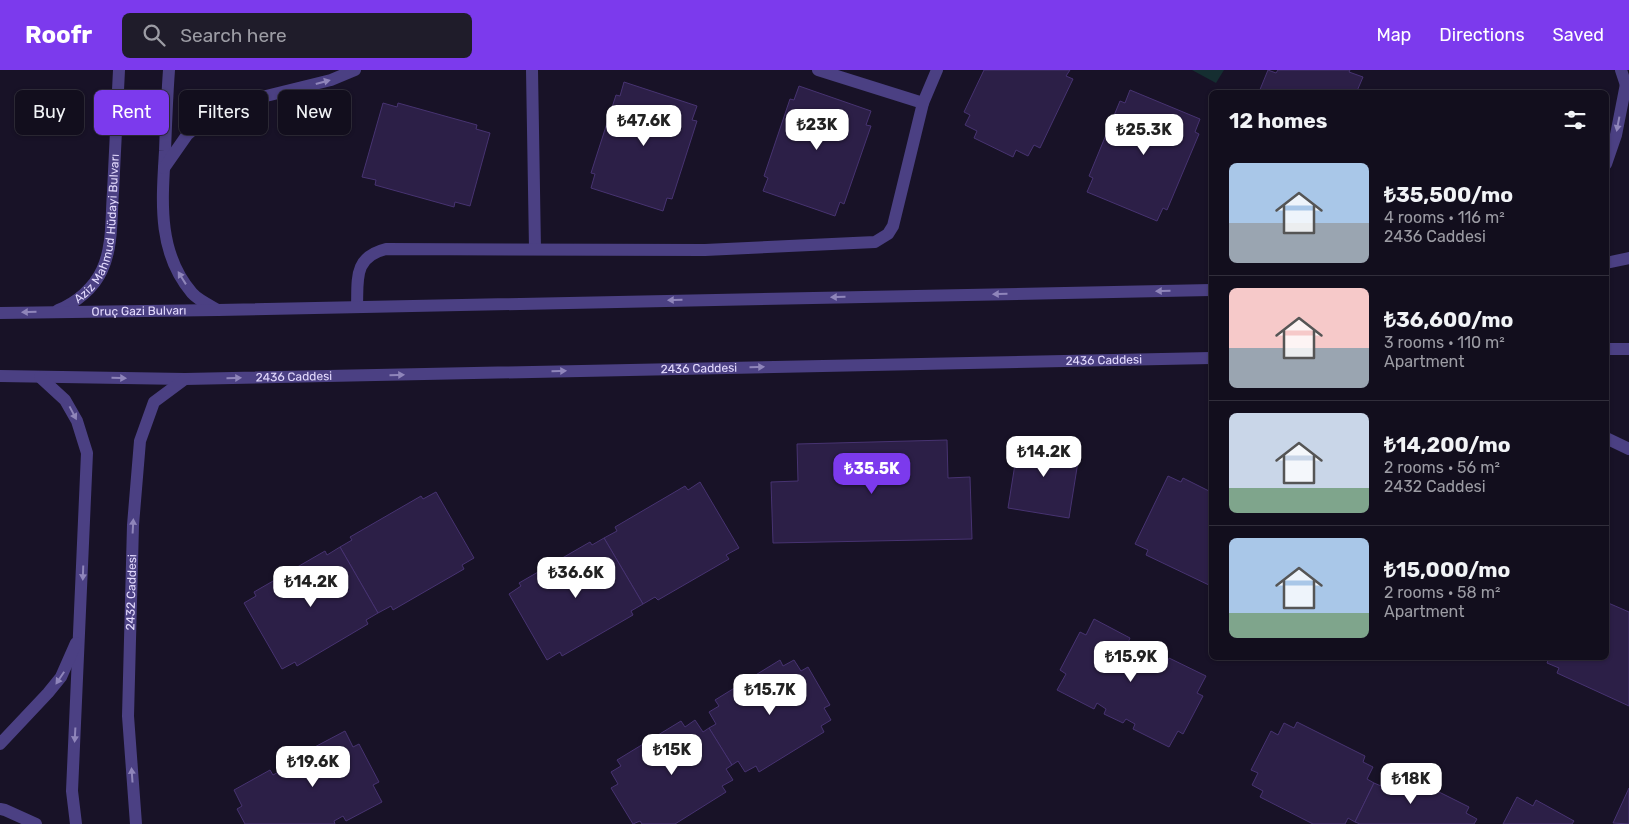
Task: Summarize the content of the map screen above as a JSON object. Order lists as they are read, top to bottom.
{
  "streets": {
    "street": [
      "Aziz Mahmud Hüdayi Bulvarı",
      "Oruç Gazi Bulvarı",
      "2436 Caddesi",
      "2432 Caddesi"
    ]
  },
  "crossings": [
    ["Aziz Mahmud Hüdayi Bulvarı", "Oruç Gazi Bulvarı"],
    ["2436 Caddesi", "2432 Caddesi"]
  ],
  "page": {
    "header": "Roofr",
    "search": "Search here",
    "nav": ["Map", "Directions", "Saved"],
    "chip": [
      "Buy",
      "Rent",
      "Filters",
      "New"
    ],
    "heading": "12 homes",
    "price": [
      "₺47.6K",
      "₺23K",
      "₺25.3K",
      "₺14.2K",
      "₺35.5K",
      "₺36.6K",
      "₺14.2K",
      "₺15.9K",
      "₺15.7K",
      "₺15K",
      "₺19.6K",
      "₺18K"
    ],
    "list": [
      {
        "name": "₺35,500/mo",
        "note": "4 rooms · 116 m² · 2436 Caddesi"
      },
      {
        "name": "₺36,600/mo",
        "note": "3 rooms · 110 m² · Apartment"
      },
      {
        "name": "₺14,200/mo",
        "note": "2 rooms · 56 m² · 2432 Caddesi"
      },
      {
        "name": "₺15,000/mo",
        "note": "2 rooms · 58 m² · Apartment"
      }
    ]
  }
}
